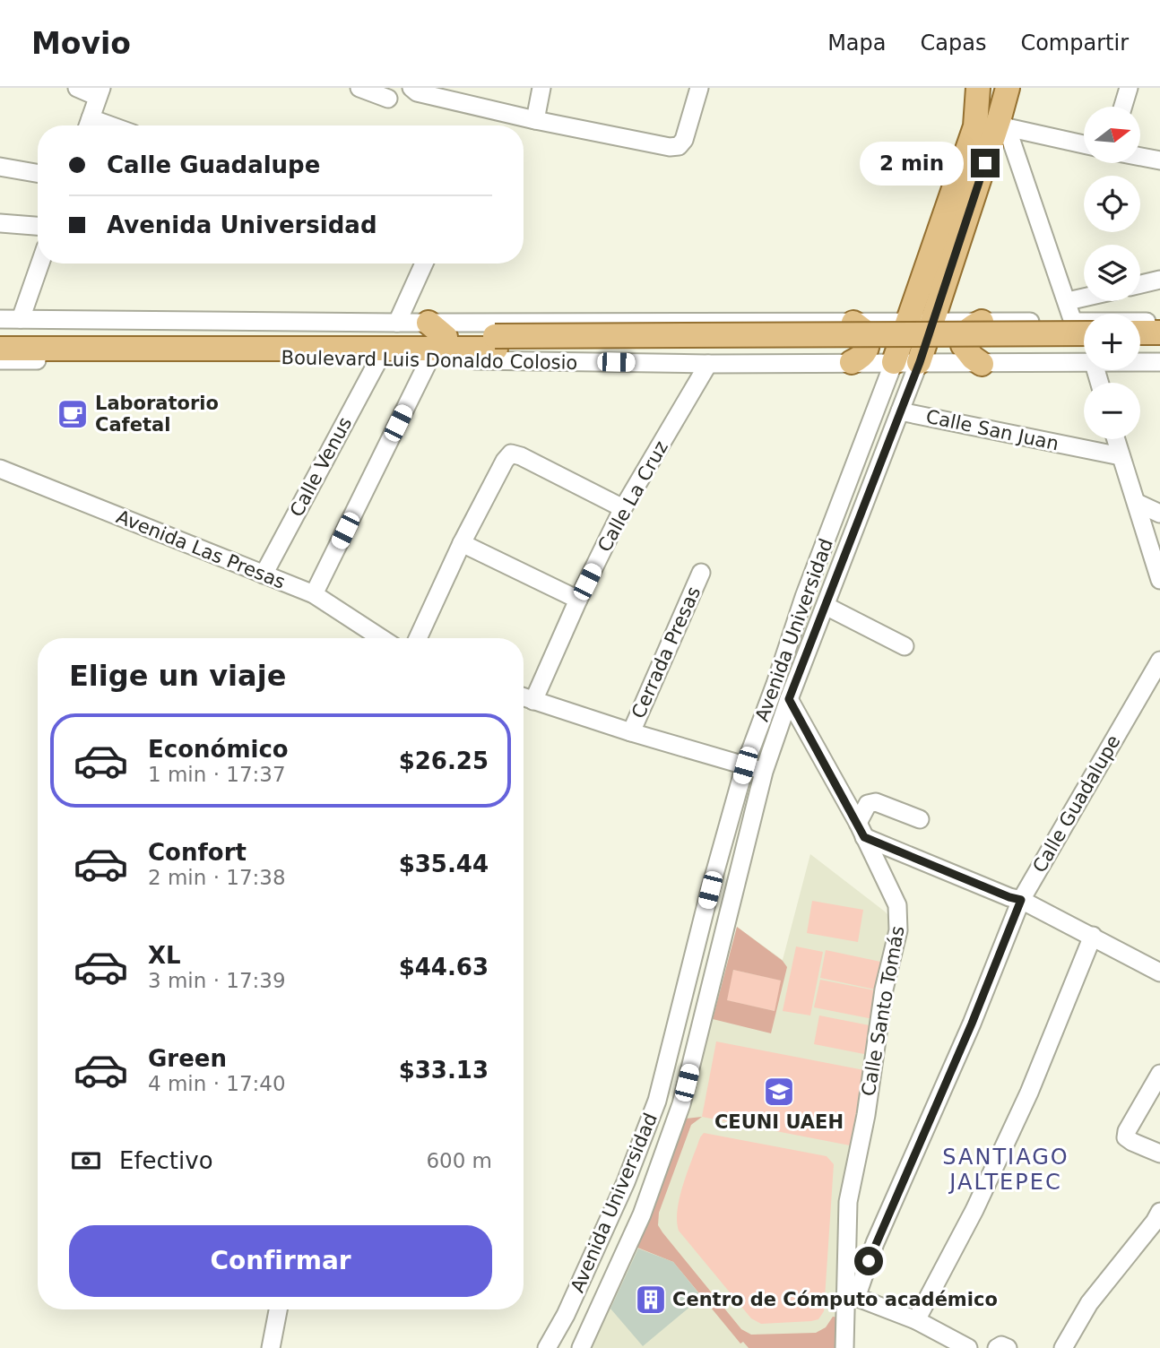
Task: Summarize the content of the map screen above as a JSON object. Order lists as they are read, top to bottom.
{
  "streets": {
    "main road": ["Avenida Universidad"],
    "street": [
      "Boulevard Luis Donaldo Colosio",
      "Calle San Juan",
      "Calle Venus",
      "Calle La Cruz",
      "Avenida Las Presas",
      "Cerrada Presas",
      "Calle Guadalupe",
      "Calle Santo Tomás"
    ]
  },
  "crossings": [
    ["Boulevard Luis Donaldo Colosio", "Calle Venus"],
    ["Boulevard Luis Donaldo Colosio", "Calle La Cruz"],
    ["Boulevard Luis Donaldo Colosio", "Avenida Universidad"],
    ["Calle San Juan", "Avenida Universidad"],
    ["Calle Venus", "Avenida Las Presas"],
    ["Avenida Universidad", "Calle Santo Tomás"],
    ["Calle Guadalupe", "Calle Santo Tomás"]
  ],
  "districts": ["SANTIAGO JALTEPEC"],
  "places": {
    "cafe": ["Laboratorio Cafetal"],
    "school or university": ["CEUNI UAEH"],
    "building": ["Centro de Cómputo académico"]
  },
  "north": "right",
  "page": {
    "header": "Movio",
    "nav": ["Mapa", "Capas", "Compartir"],
    "map_buttons": ["+", "−"],
    "banner": ["Calle Guadalupe", "Avenida Universidad"],
    "bubble": "2 min",
    "heading": "Elige un viaje",
    "list": [
      {
        "name": "Económico",
        "note": "1 min · 17:37",
        "value": "$26.25"
      },
      {
        "name": "Confort",
        "note": "2 min · 17:38",
        "value": "$35.44"
      },
      {
        "name": "XL",
        "note": "3 min · 17:39",
        "value": "$44.63"
      },
      {
        "name": "Green",
        "note": "4 min · 17:40",
        "value": "$33.13"
      }
    ],
    "pay": ["Efectivo", "600 m"],
    "buttons": "Confirmar"
  }
}
